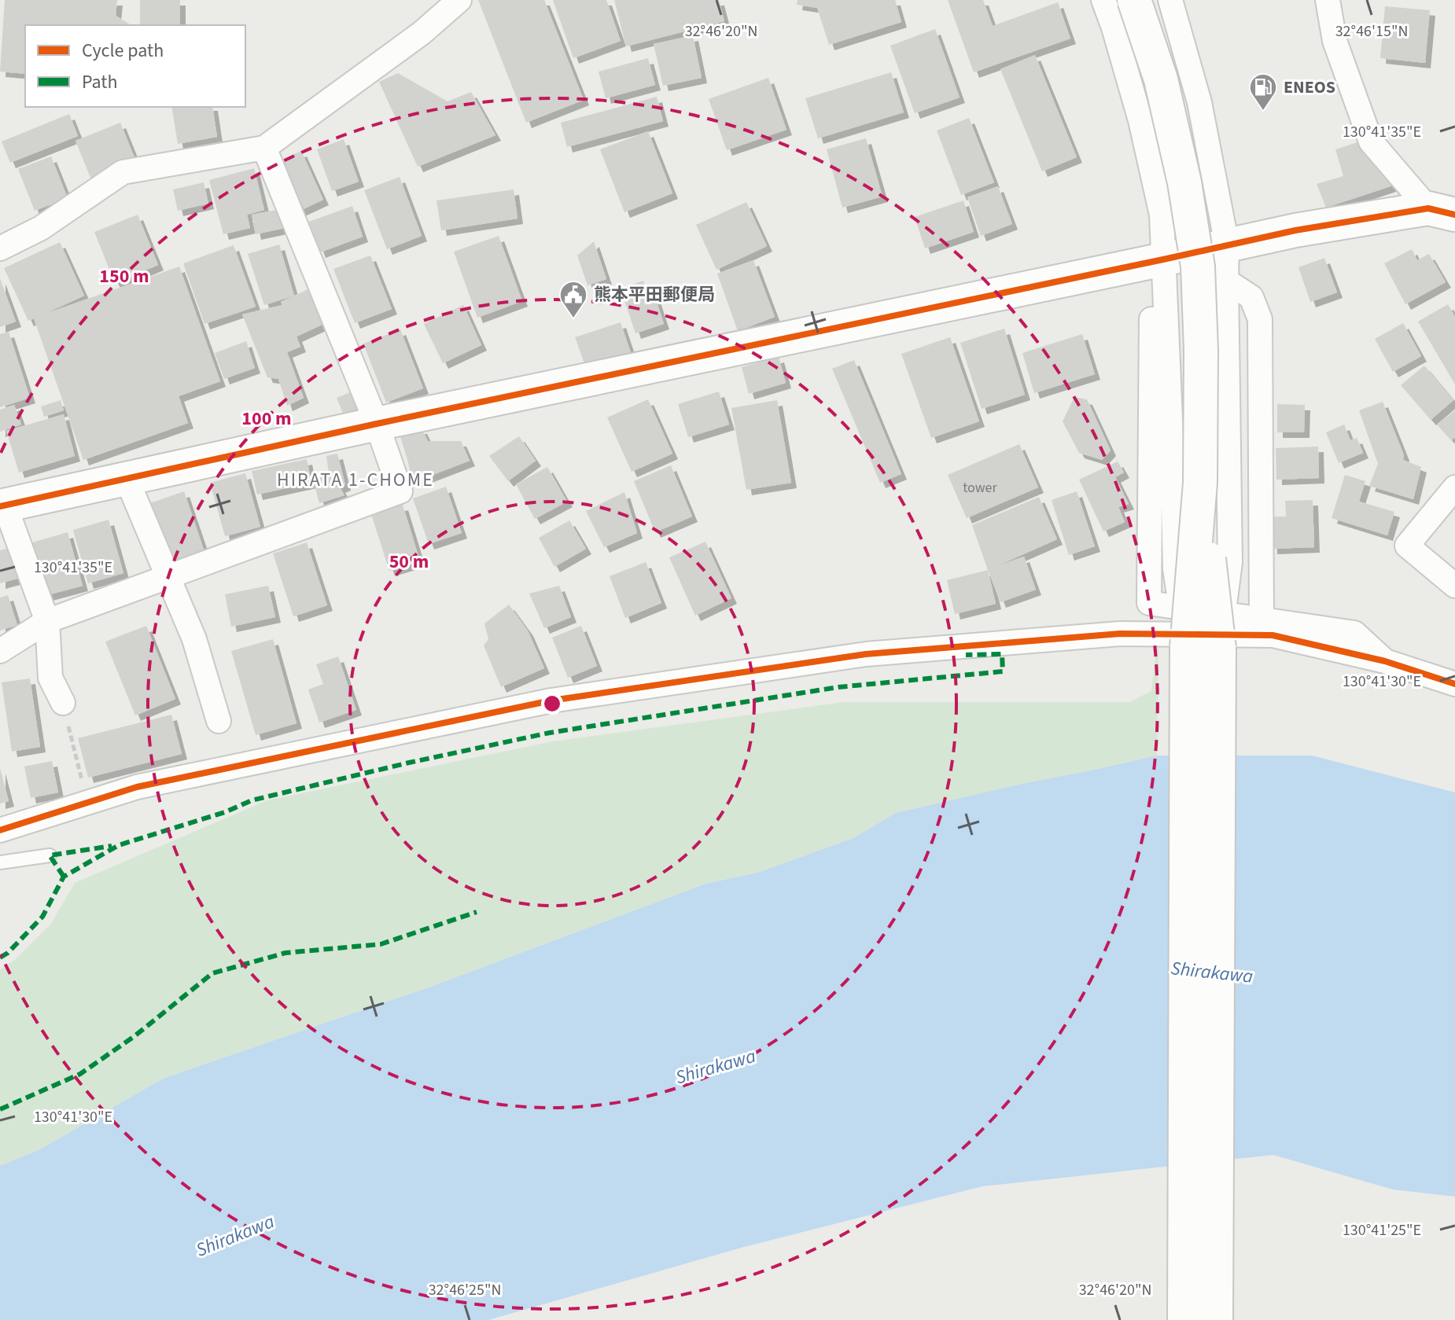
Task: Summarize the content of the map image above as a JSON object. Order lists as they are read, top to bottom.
{
  "districts": ["HIRATA 1-CHOME"],
  "water": ["Shirakawa"],
  "places": {
    "fuel station": ["ENEOS"],
    "public building": ["熊本平田郵便局"]
  },
  "house_numbers": ["tower"],
  "legend": ["Cycle path", "Path"],
  "coordinates": [
    "32°46'15\"N",
    "32°46'20\"N",
    "130°41'35\"E",
    "130°41'30\"E",
    "130°41'25\"E",
    "32°46'25\"N"
  ],
  "rings": ["150 m", "100 m", "50 m"]
}
